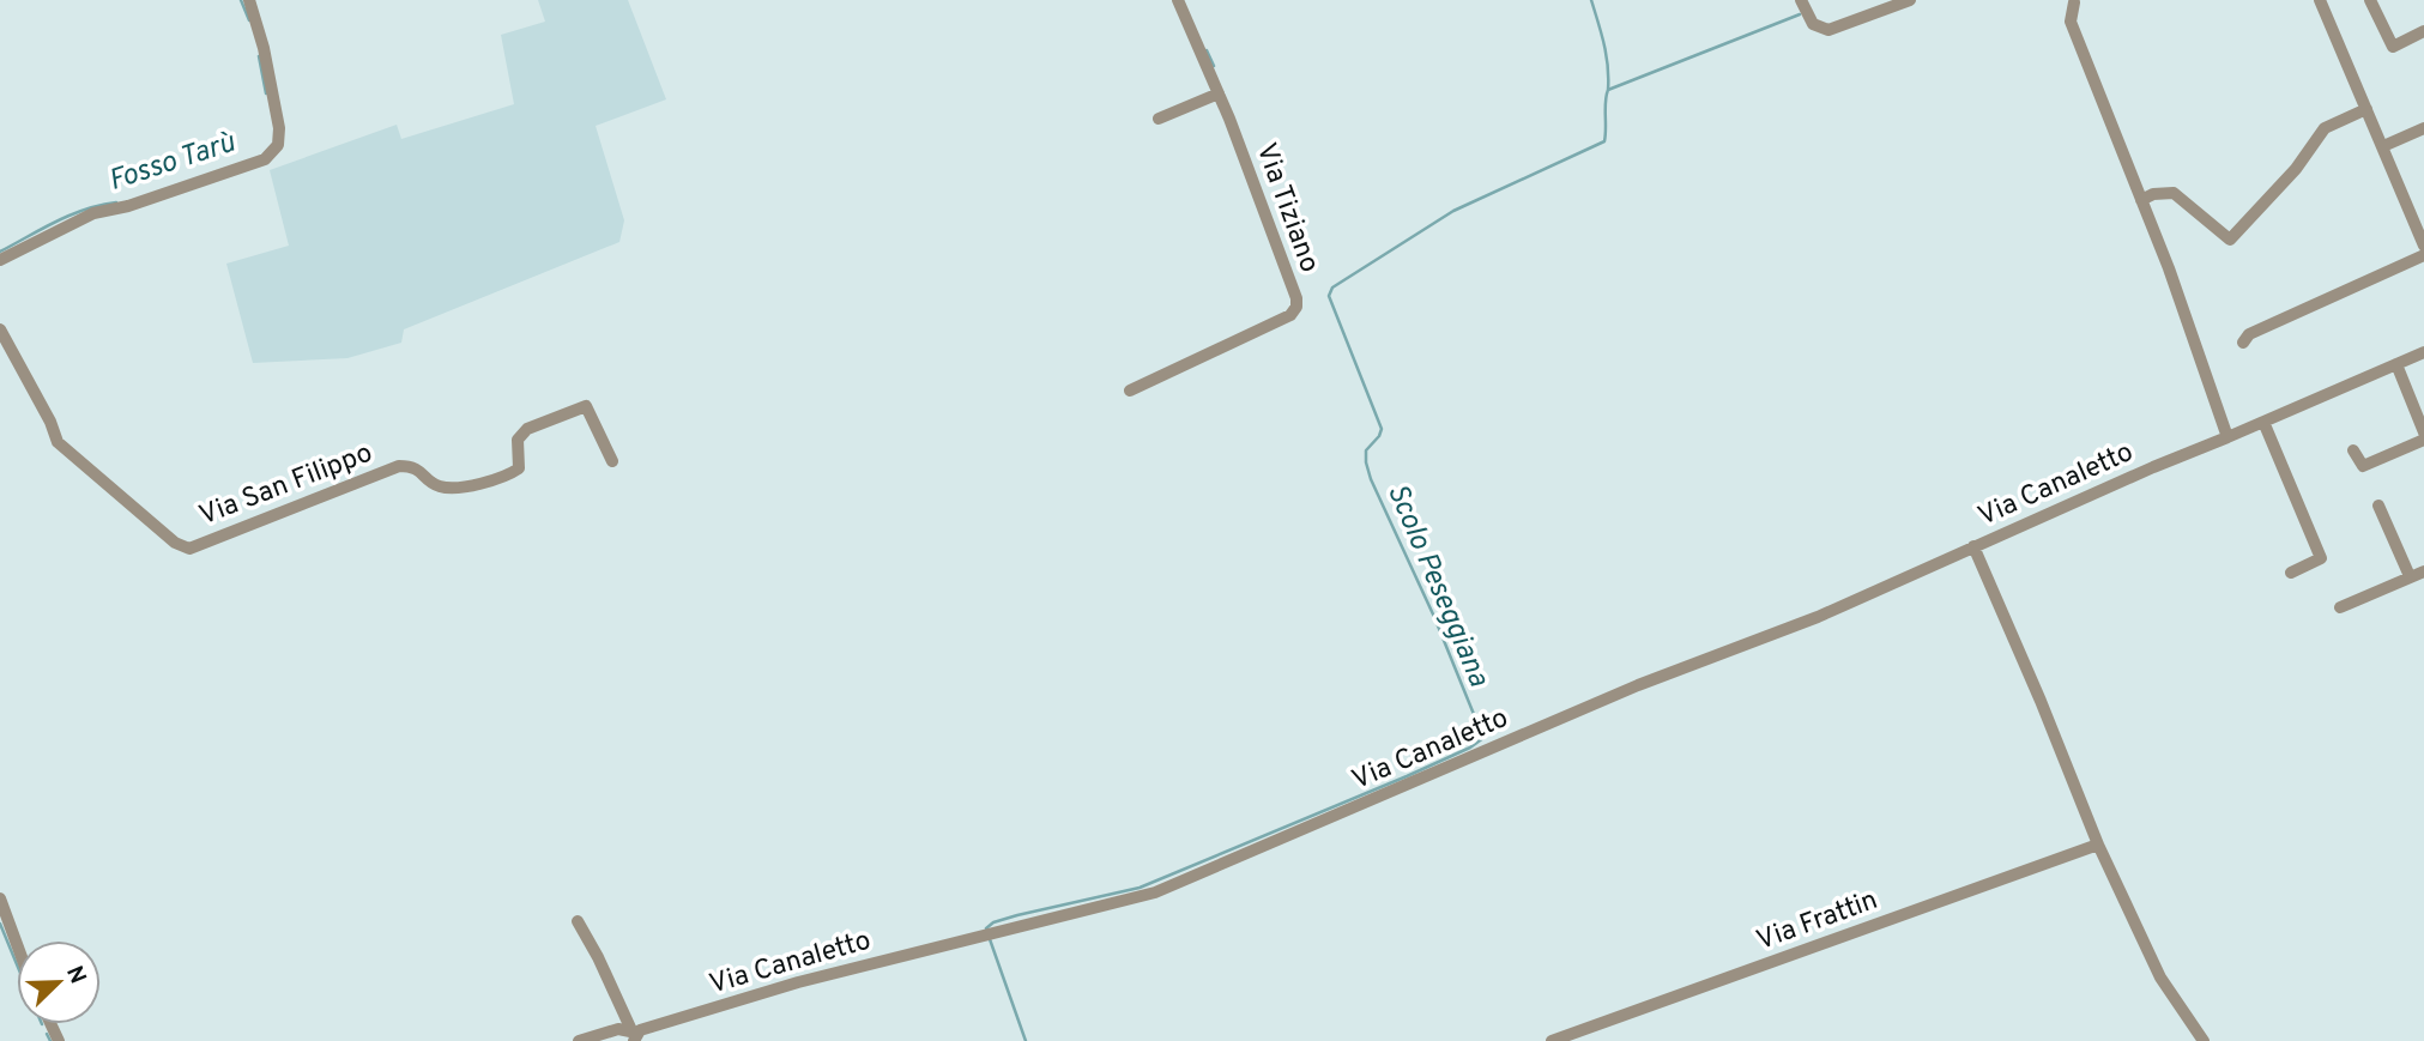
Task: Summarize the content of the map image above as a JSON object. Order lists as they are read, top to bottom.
{
  "streets": {
    "street": [
      "Via Tiziano",
      "Via San Filippo",
      "Via Canaletto",
      "Via Frattin"
    ]
  },
  "water": ["Fosso Tarù", "Scolo Peseggiana"],
  "north": "top right"
}
